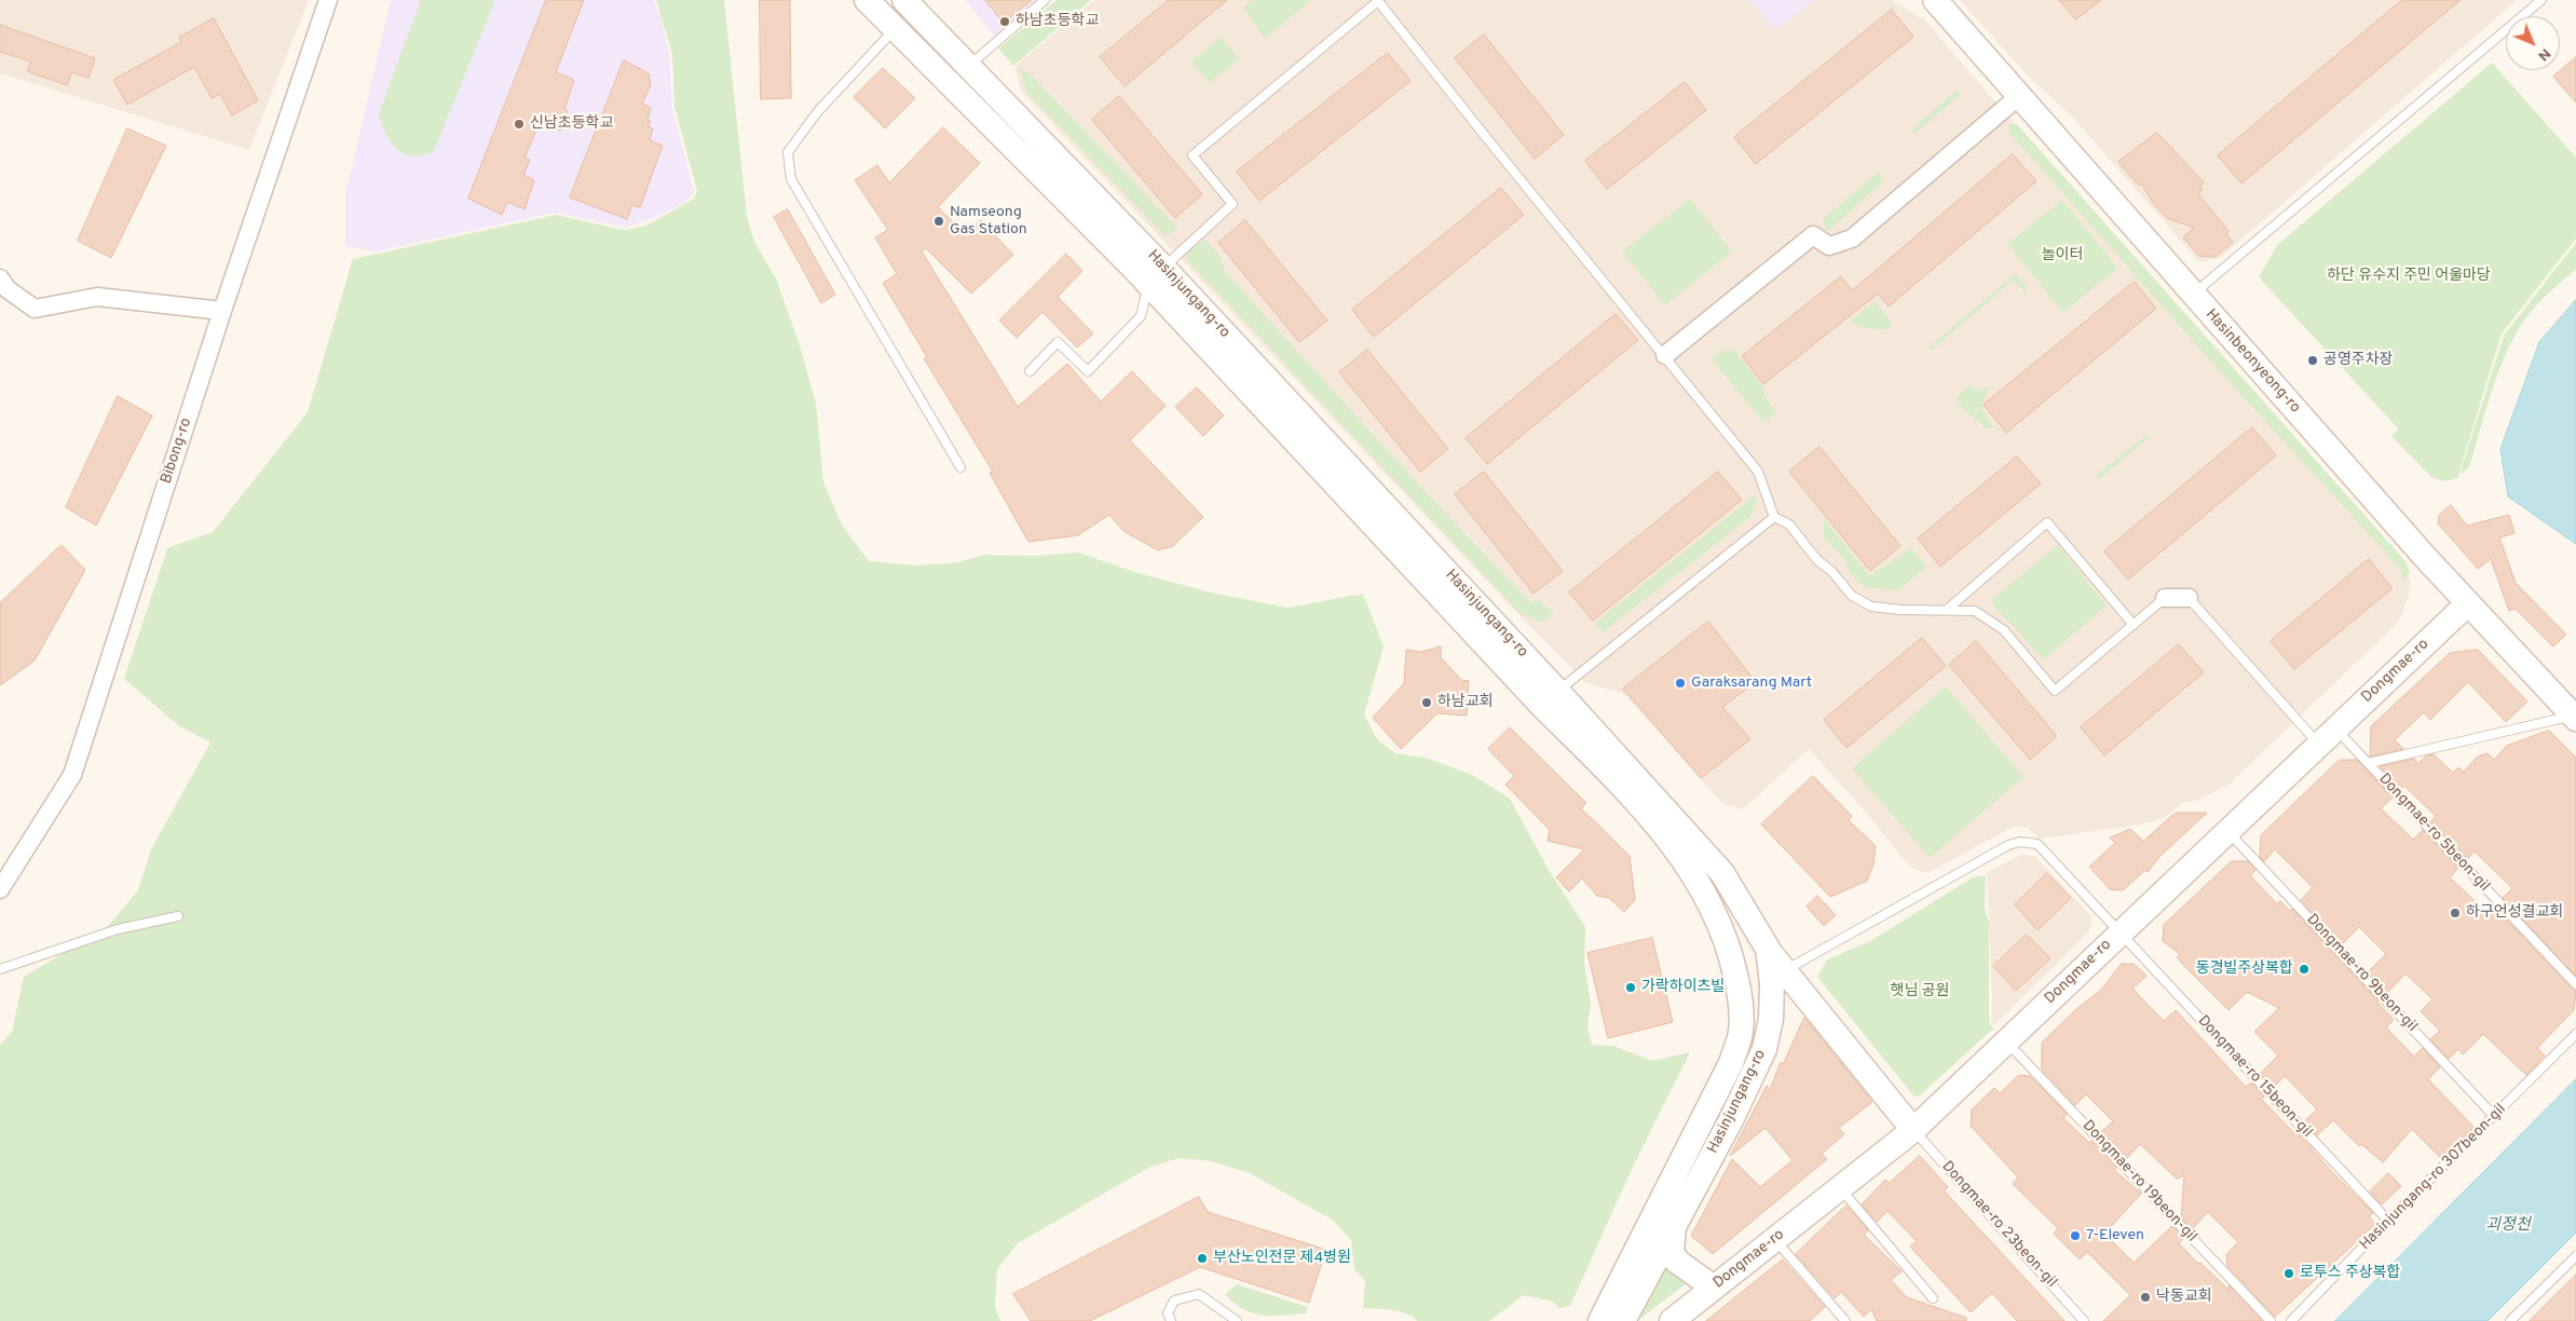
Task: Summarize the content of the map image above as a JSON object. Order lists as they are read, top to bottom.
{
  "streets": {
    "street": [
      "Hasinjungang-ro",
      "Hasinbeonyeong-ro",
      "Bibong-ro",
      "Dongmae-ro"
    ],
    "lane": [
      "Dongmae-ro 5beon-gil",
      "Dongmae-ro 9beon-gil",
      "Dongmae-ro 15beon-gil",
      "Hasinjungang-ro 307beon-gil",
      "Dongmae-ro 19beon-gil",
      "Dongmae-ro 23beon-gil"
    ]
  },
  "crossings": [
    ["Hasinbeonyeong-ro", "Dongmae-ro"],
    ["Dongmae-ro", "Dongmae-ro 5beon-gil"],
    ["Dongmae-ro", "Dongmae-ro 9beon-gil"],
    ["Dongmae-ro", "Dongmae-ro 15beon-gil"],
    ["Dongmae-ro", "Dongmae-ro 19beon-gil"],
    ["Dongmae-ro", "Dongmae-ro 23beon-gil"],
    ["Dongmae-ro 9beon-gil", "Hasinjungang-ro 307beon-gil"],
    ["Dongmae-ro 15beon-gil", "Hasinjungang-ro 307beon-gil"]
  ],
  "water": ["괴정천"],
  "parks": ["놀이터", "하단 유수지 주민 어울마당", "햇님 공원"],
  "places": [
    "하남초등학교",
    "신남초등학교",
    "Namseong Gas Station",
    "공영주차장",
    "Garaksarang Mart",
    "하남교회",
    "하구언성결교회",
    "동경빌주상복합",
    "가락하이츠빌",
    "7-Eleven",
    "부산노인전문 제4병원",
    "로투스 주상복합",
    "낙동교회"
  ],
  "north": "bottom right"
}
